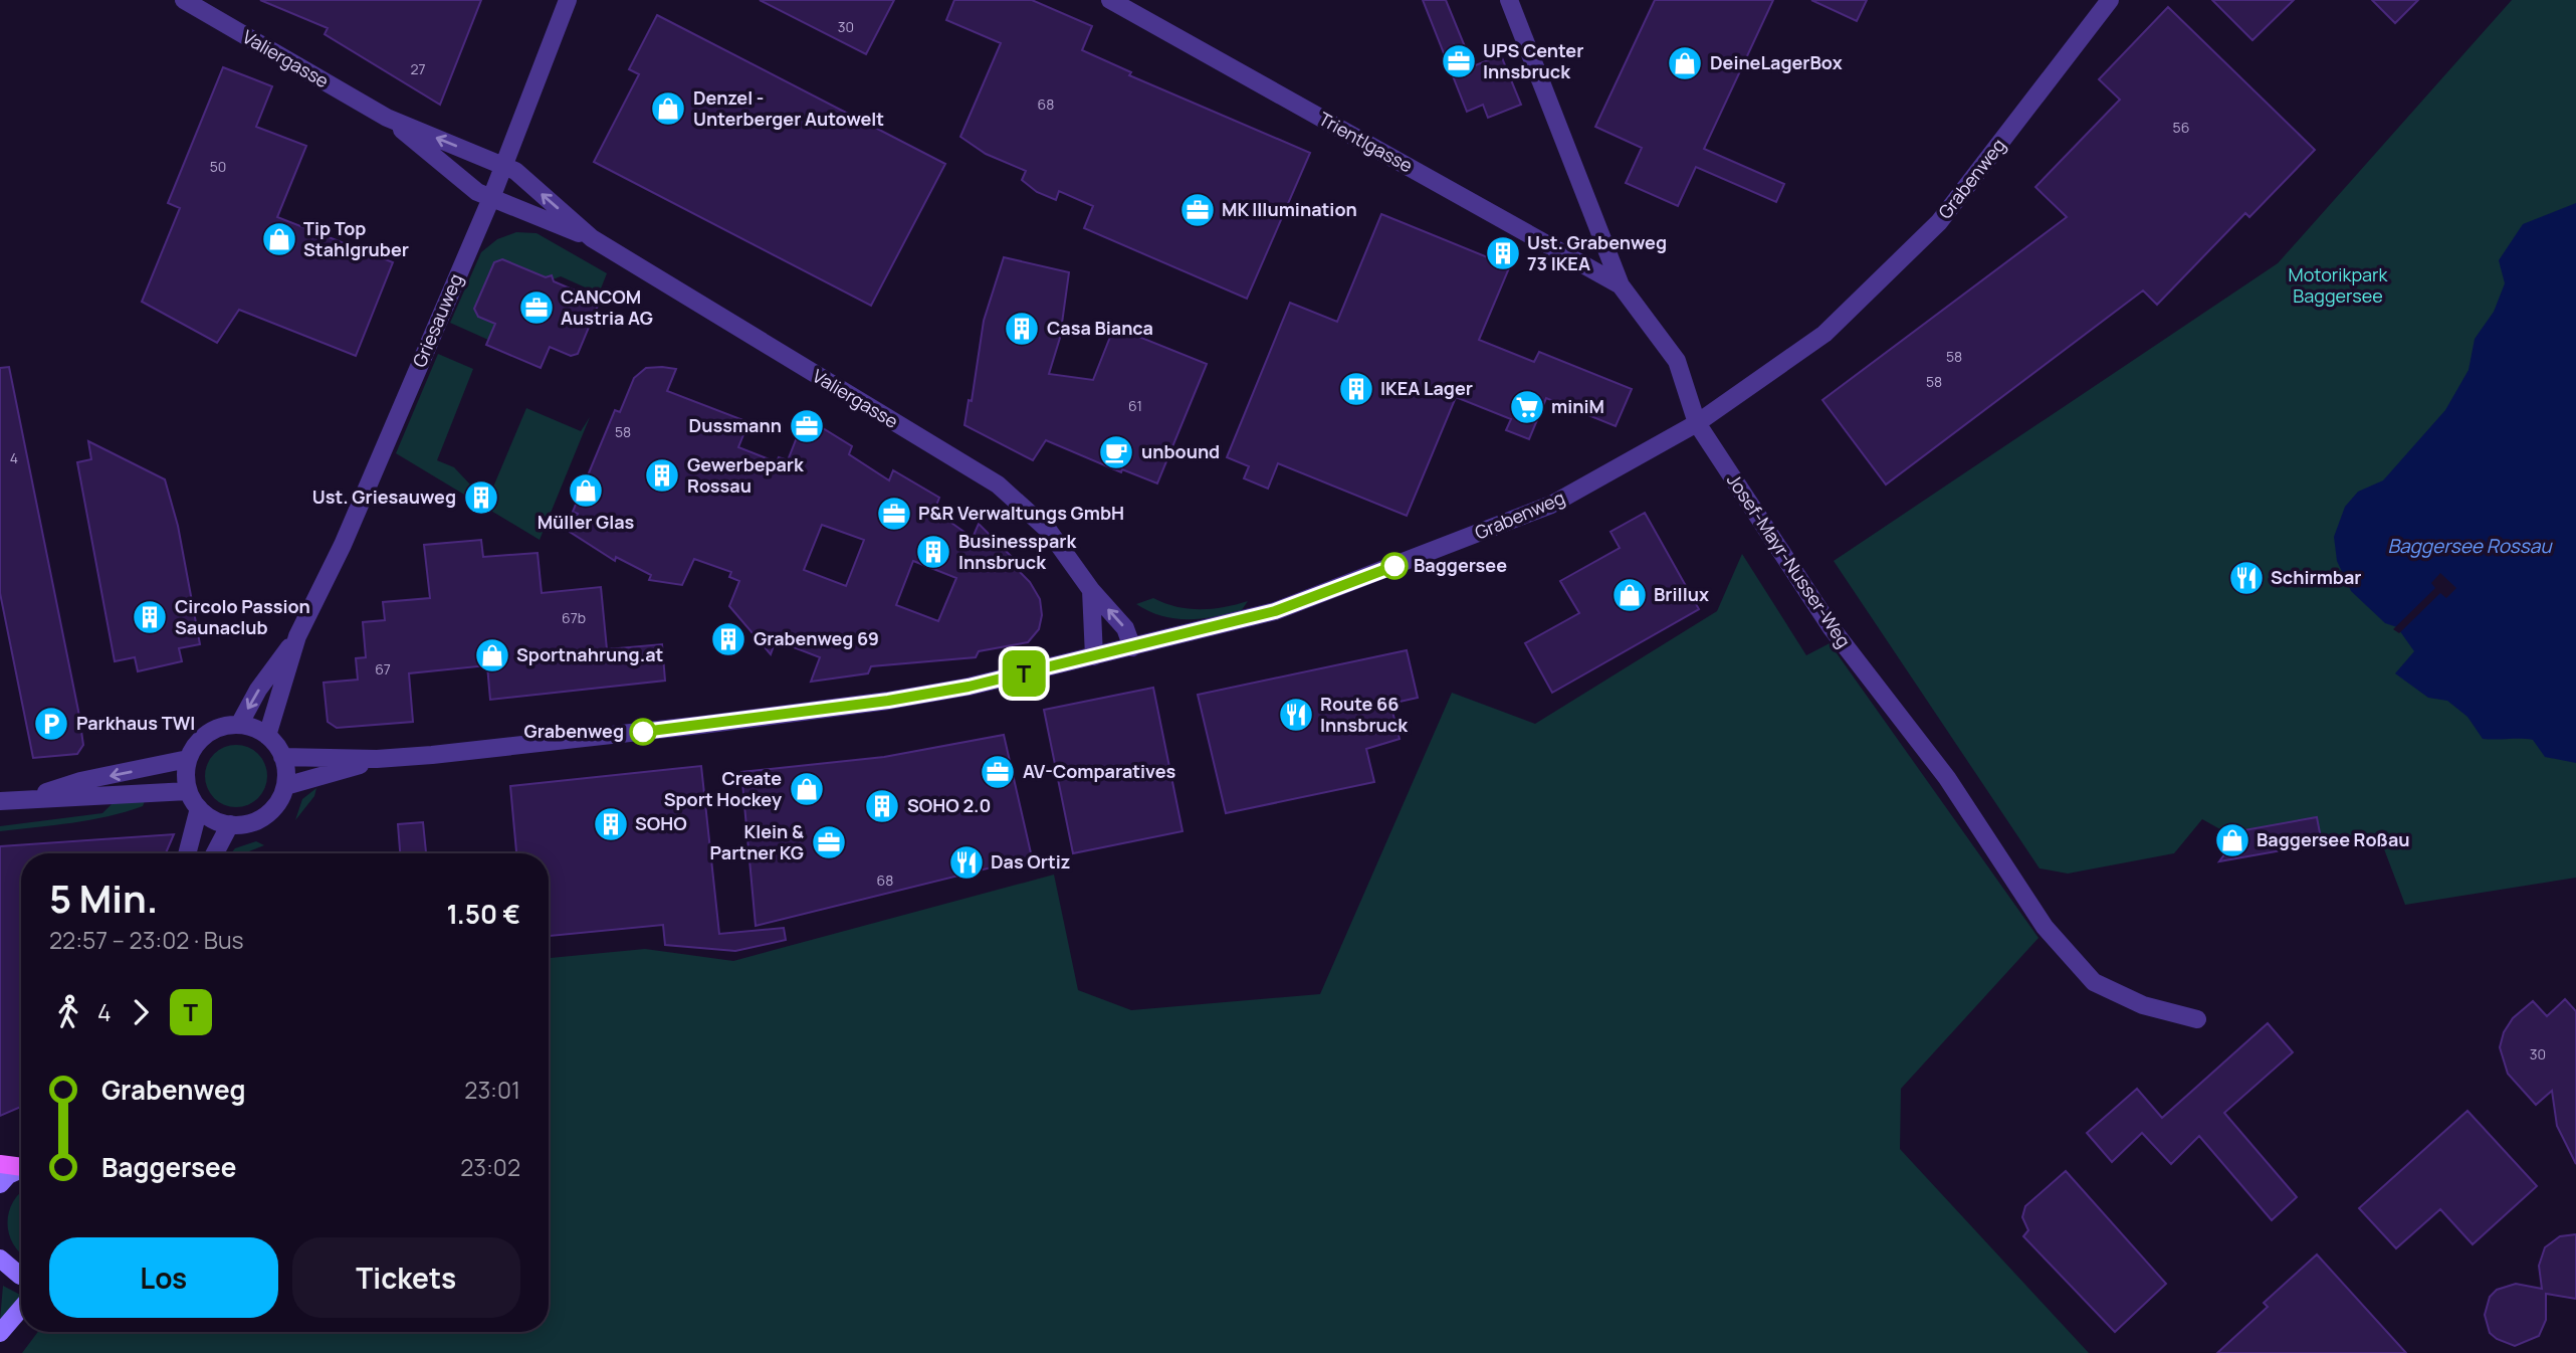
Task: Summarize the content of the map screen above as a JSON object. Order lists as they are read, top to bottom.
{
  "streets": {
    "street": [
      "Valiergasse",
      "Trientlgasse",
      "Grabenweg",
      "Griesauweg",
      "Josef-Mayr-Nusser-Weg"
    ]
  },
  "crossings": [
    ["Valiergasse", "Grabenweg"],
    ["Valiergasse", "Griesauweg"],
    ["Trientlgasse", "Josef-Mayr-Nusser-Weg"],
    ["Grabenweg", "Griesauweg"],
    ["Grabenweg", "Josef-Mayr-Nusser-Weg"]
  ],
  "water": ["Baggersee Rossau"],
  "parks": ["Motorikpark Baggersee"],
  "places": {
    "office": [
      "UPS Center Innsbruck",
      "MK Illumination",
      "CANCOM Austria AG",
      "Dussmann",
      "P&R Verwaltungs GmbH",
      "AV-Comparatives",
      "Klein & Partner KG"
    ],
    "shop": [
      "DeineLagerBox",
      "Denzel - Unterberger Autowelt",
      "Tip Top Stahlgruber",
      "Müller Glas",
      "Brillux",
      "Sportnahrung.at",
      "Create Sport Hockey",
      "Baggersee Roßau"
    ],
    "building": [
      "Ust. Grabenweg 73 IKEA",
      "Casa Bianca",
      "IKEA Lager",
      "Gewerbepark Rossau",
      "Ust. Griesauweg",
      "Businesspark Innsbruck",
      "Circolo Passion Saunaclub",
      "Grabenweg 69",
      "SOHO 2.0",
      "SOHO"
    ],
    "supermarket": ["miniM"],
    "cafe": ["unbound"],
    "other": ["Baggersee", "Grabenweg"],
    "restaurant": ["Schirmbar", "Route 66 Innsbruck", "Das Ortiz"],
    "parking": ["Parkhaus TWI"]
  },
  "lines": ["bus line T"],
  "house_numbers": [
    "30",
    "27",
    "68",
    "56",
    "50",
    "58",
    "58",
    "61",
    "58",
    "4",
    "67b",
    "67",
    "68",
    "30"
  ],
  "page": {
    "on_map": "T",
    "heading": ["5 Min.", "22:57 – 23:02 · Bus", "1.50 €"],
    "legs": ["4", "T"],
    "list": [
      {
        "name": "Grabenweg",
        "value": "23:01"
      },
      {
        "name": "Baggersee",
        "value": "23:02"
      }
    ],
    "buttons": ["Los", "Tickets"]
  }
}
